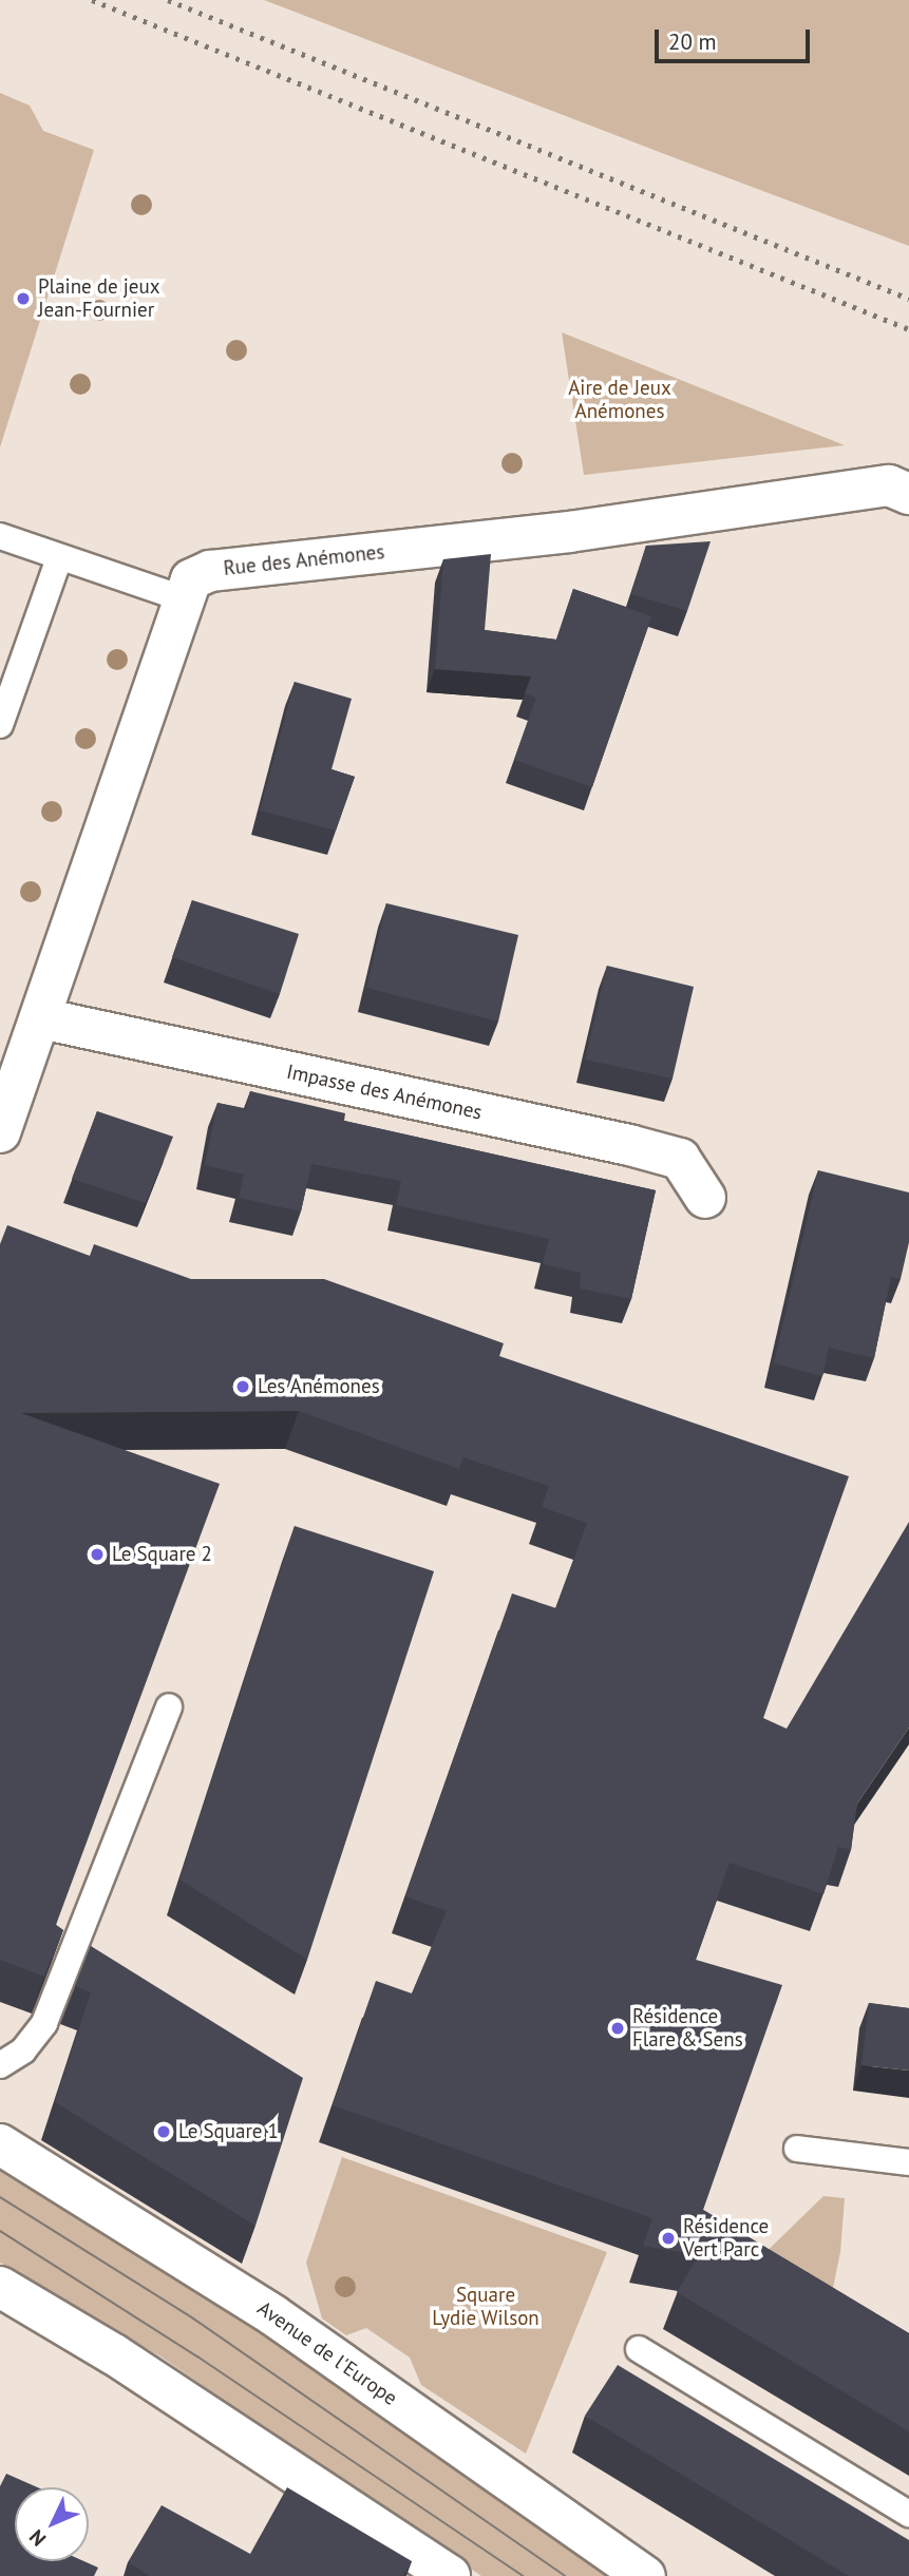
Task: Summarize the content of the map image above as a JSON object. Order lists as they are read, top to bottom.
{
  "streets": {
    "street": ["Rue des Anémones", "Impasse des Anémones", "Avenue de l'Europe"]
  },
  "crossings": [
    ["Rue des Anémones", "Impasse des Anémones"]
  ],
  "parks": ["Aire de Jeux Anémones", "Square Lydie Wilson"],
  "places": [
    "Plaine de jeux Jean-Fournier",
    "Les Anémones",
    "Le Square 2",
    "Résidence Flare & Sens",
    "Le Square 1",
    "Résidence Vert Parc"
  ],
  "scale_bar": "20 m",
  "north": "bottom left"
}
